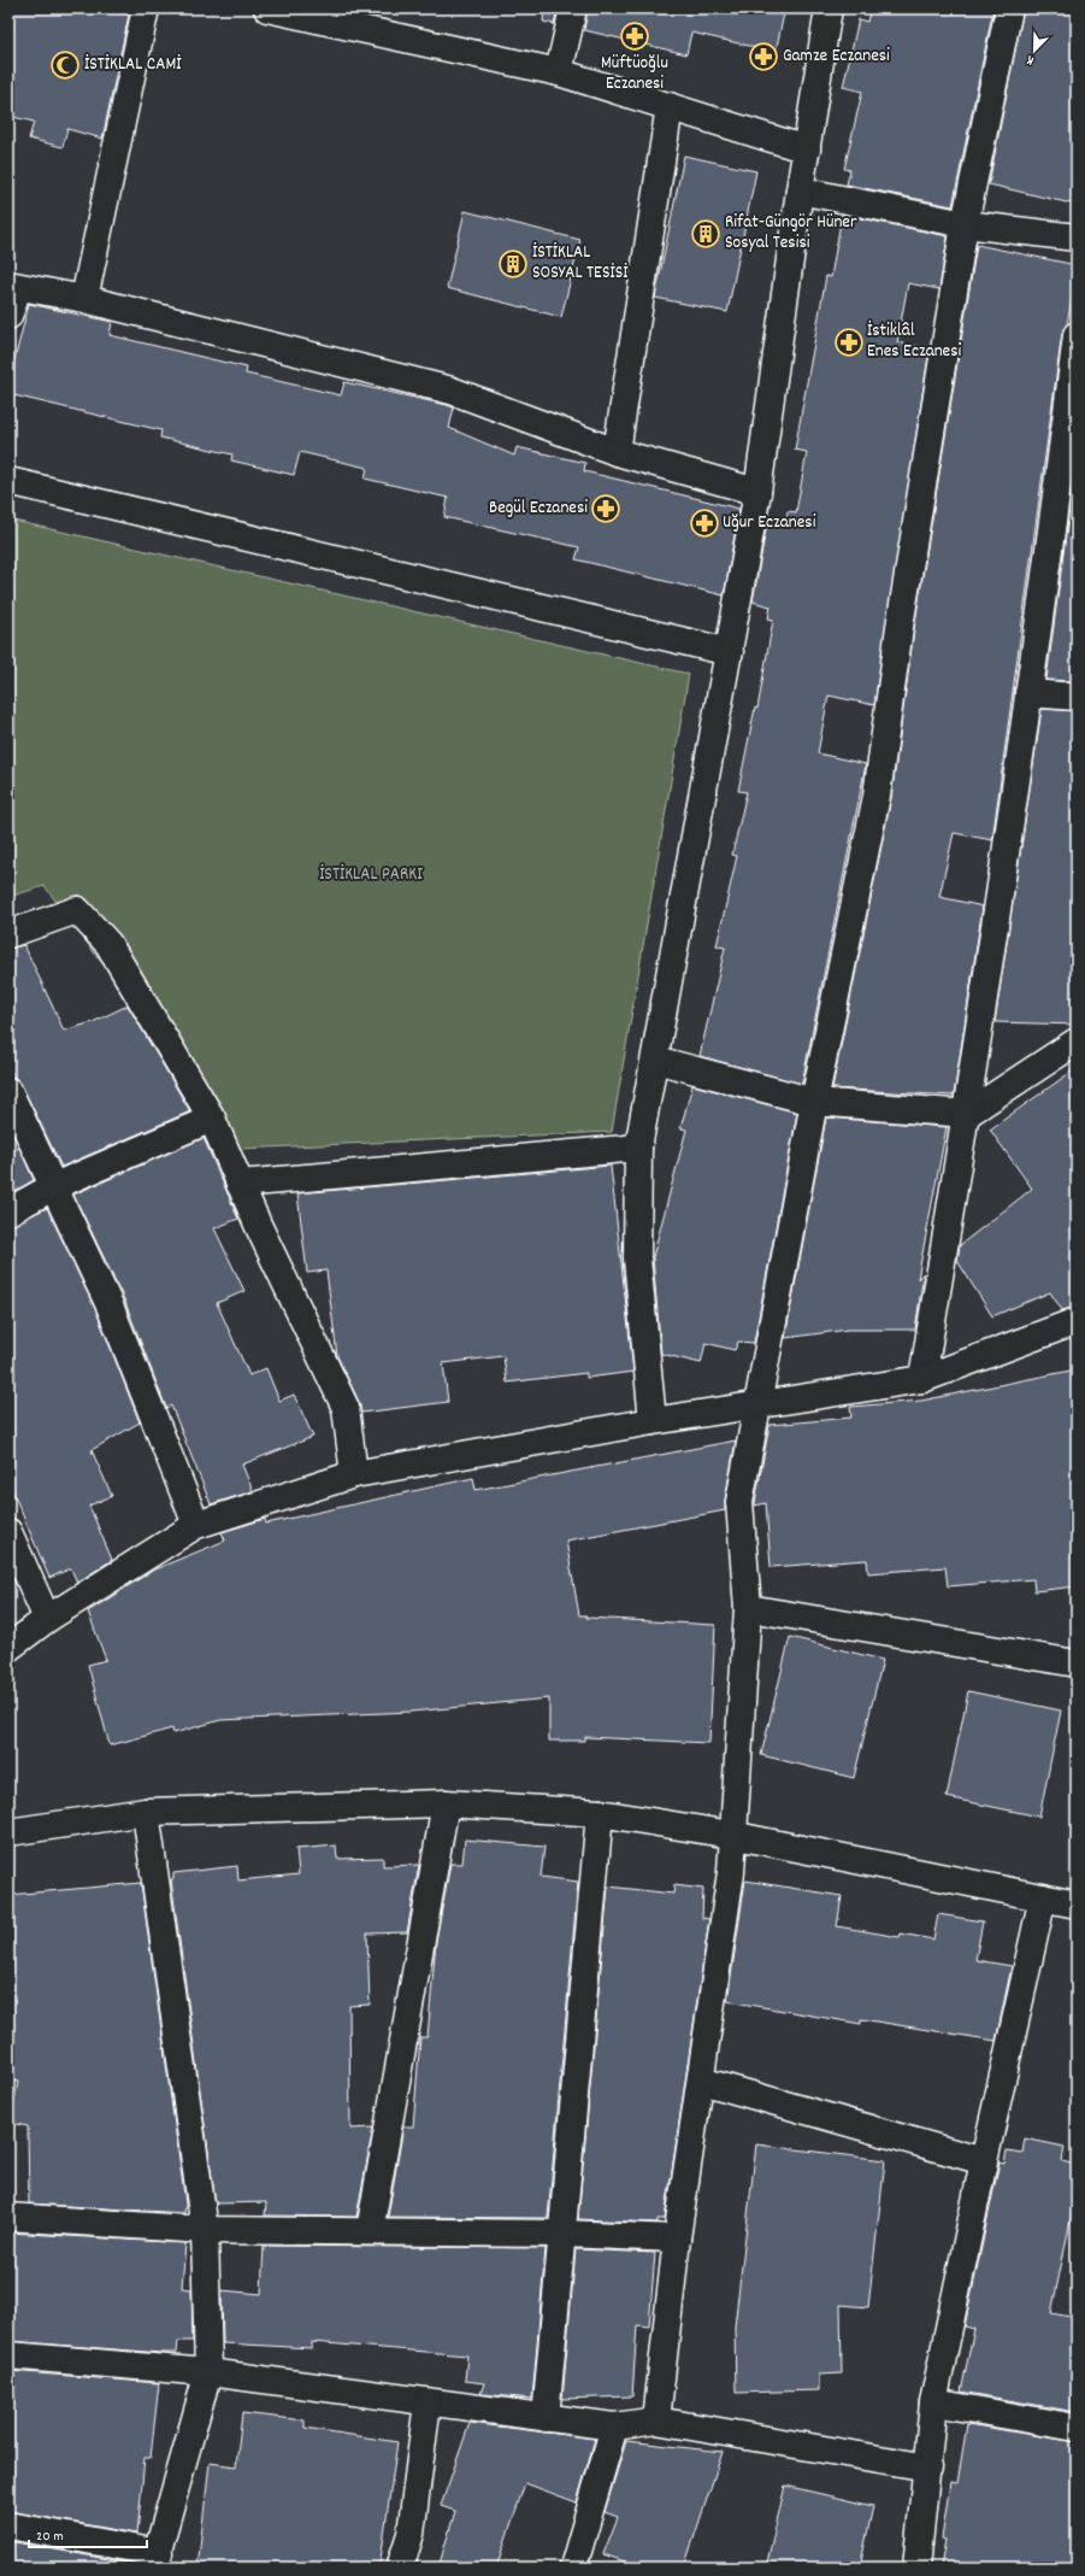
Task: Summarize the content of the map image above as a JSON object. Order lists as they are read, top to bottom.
{
  "parks": ["İSTİKLAL PARKI"],
  "places": {
    "pharmacy": [
      "Müftüoğlu Eczanesi",
      "Gamze Eczanesi",
      "İstiklâl Enes Eczanesi",
      "Begül Eczanesi",
      "Uğur Eczanesi"
    ],
    "mosque": ["İSTİKLAL CAMİ"],
    "building": ["Rifat-Güngör Hüner Sosyal Tesisi", "İSTİKLAL SOSYAL TESİSİ"]
  },
  "scale_bar": "20 m",
  "north": "bottom left"
}
